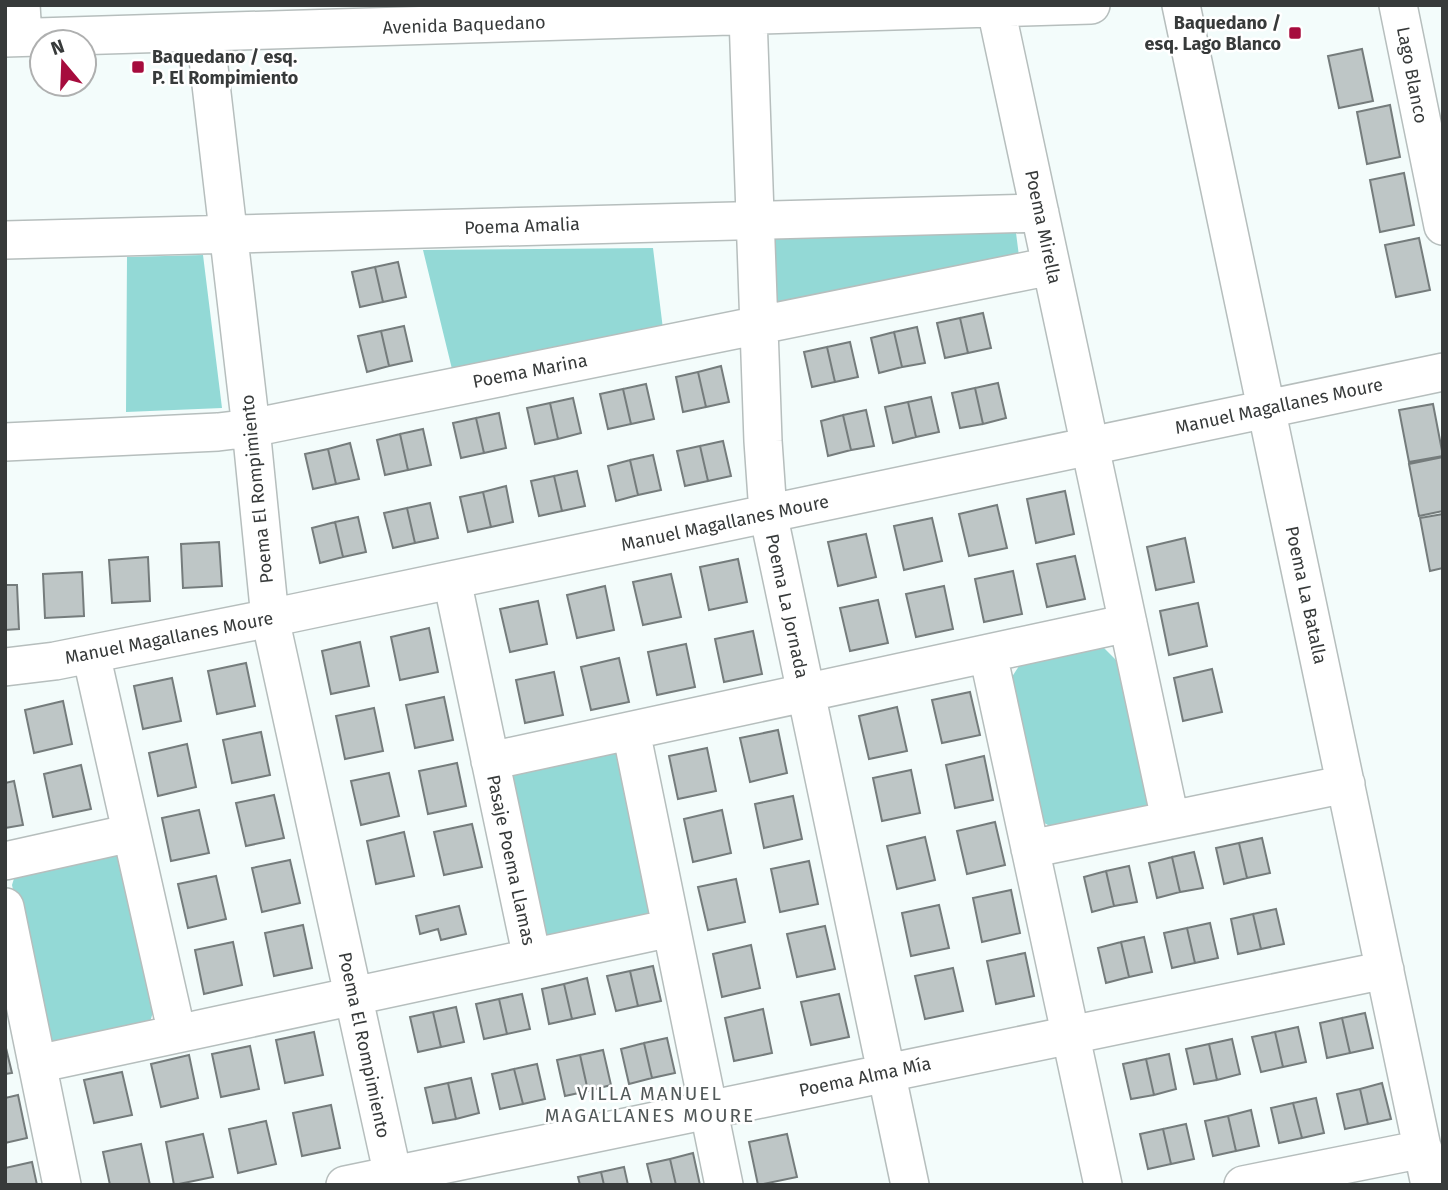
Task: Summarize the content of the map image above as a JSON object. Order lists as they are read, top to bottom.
{
  "streets": {
    "street": [
      "Avenida Baquedano",
      "Lago Blanco",
      "Poema Amalia",
      "Poema Mirella",
      "Poema Marina",
      "Manuel Magallanes Moure",
      "Poema El Rompimiento",
      "Poema La Batalla",
      "Poema La Jornada",
      "Pasaje Poema Llamas",
      "Poema Alma Mía"
    ]
  },
  "crossings": [
    ["Avenida Baquedano", "Poema Mirella"],
    ["Avenida Baquedano", "Poema El Rompimiento"],
    ["Avenida Baquedano", "Poema La Jornada"],
    ["Poema Amalia", "Poema Mirella"],
    ["Poema Amalia", "Poema El Rompimiento"],
    ["Poema Amalia", "Poema La Jornada"],
    ["Poema Mirella", "Poema Marina"],
    ["Poema Mirella", "Manuel Magallanes Moure"],
    ["Poema Mirella", "Pasaje Poema Llamas"],
    ["Poema Marina", "Poema El Rompimiento"],
    ["Poema Marina", "Poema La Jornada"],
    ["Manuel Magallanes Moure", "Poema El Rompimiento"],
    ["Manuel Magallanes Moure", "Poema La Batalla"],
    ["Manuel Magallanes Moure", "Poema La Jornada"],
    ["Manuel Magallanes Moure", "Pasaje Poema Llamas"],
    ["Poema El Rompimiento", "Pasaje Poema Llamas"],
    ["Poema El Rompimiento", "Poema Alma Mía"],
    ["Poema La Batalla", "Poema Alma Mía"],
    ["Poema La Jornada", "Pasaje Poema Llamas"],
    ["Poema La Jornada", "Poema Alma Mía"]
  ],
  "districts": ["VILLA MANUEL MAGALLANES MOURE"],
  "places": {
    "transit": ["Baquedano / esq. Lago Blanco", "Baquedano / esq. P. El Rompimiento"]
  },
  "north": "top"
}
